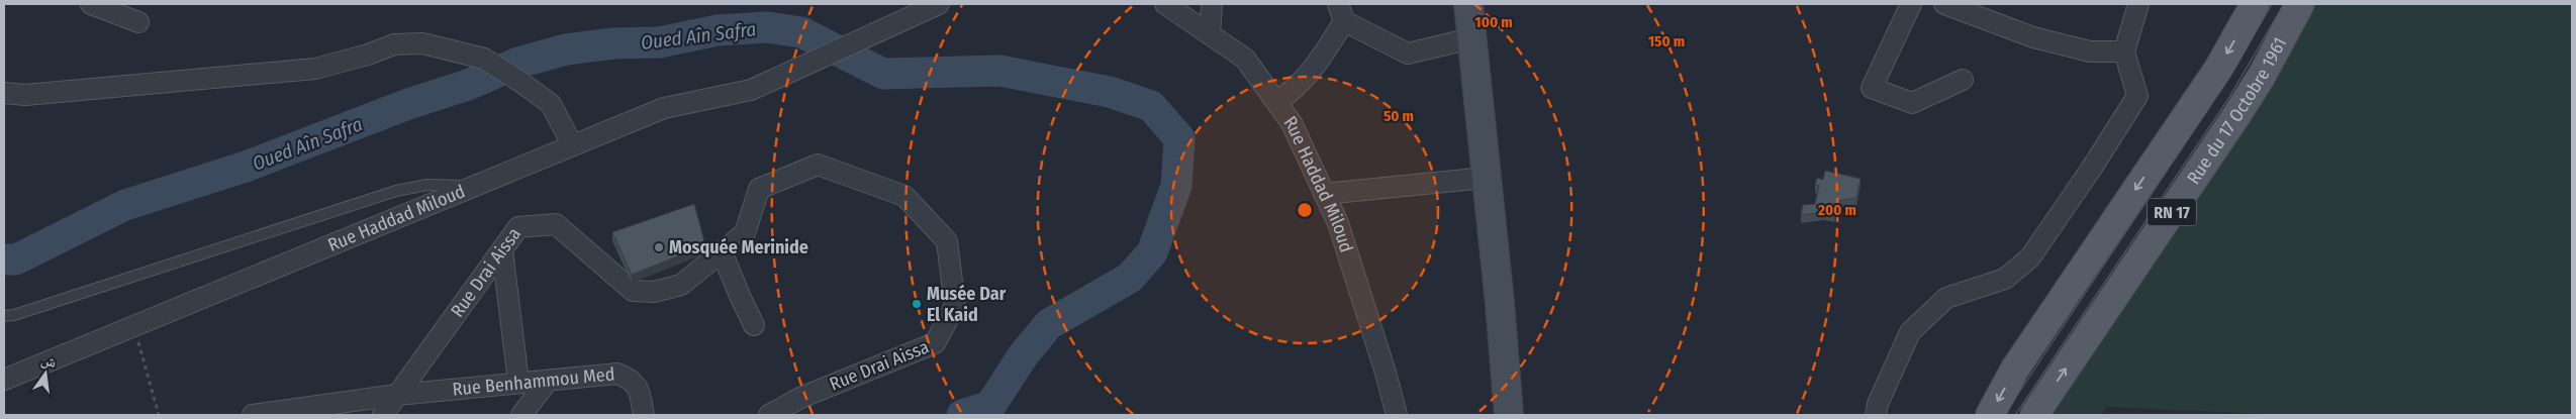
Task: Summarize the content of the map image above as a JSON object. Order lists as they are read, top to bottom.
{
  "streets": {
    "main road": ["Rue du 17 Octobre 1961", "RN 17"],
    "street": ["Rue Haddad Miloud", "Rue Drai Aissa", "Rue Benhammou Med"]
  },
  "crossings": [
    ["Rue Drai Aissa", "Rue Benhammou Med"]
  ],
  "water": ["Oued Aîn Safra"],
  "places": ["Mosquée Merinide", "Musée Dar El Kaid"],
  "north": "top",
  "rings": [
    "100 m",
    "150 m",
    "50 m",
    "200 m"
  ]
}
